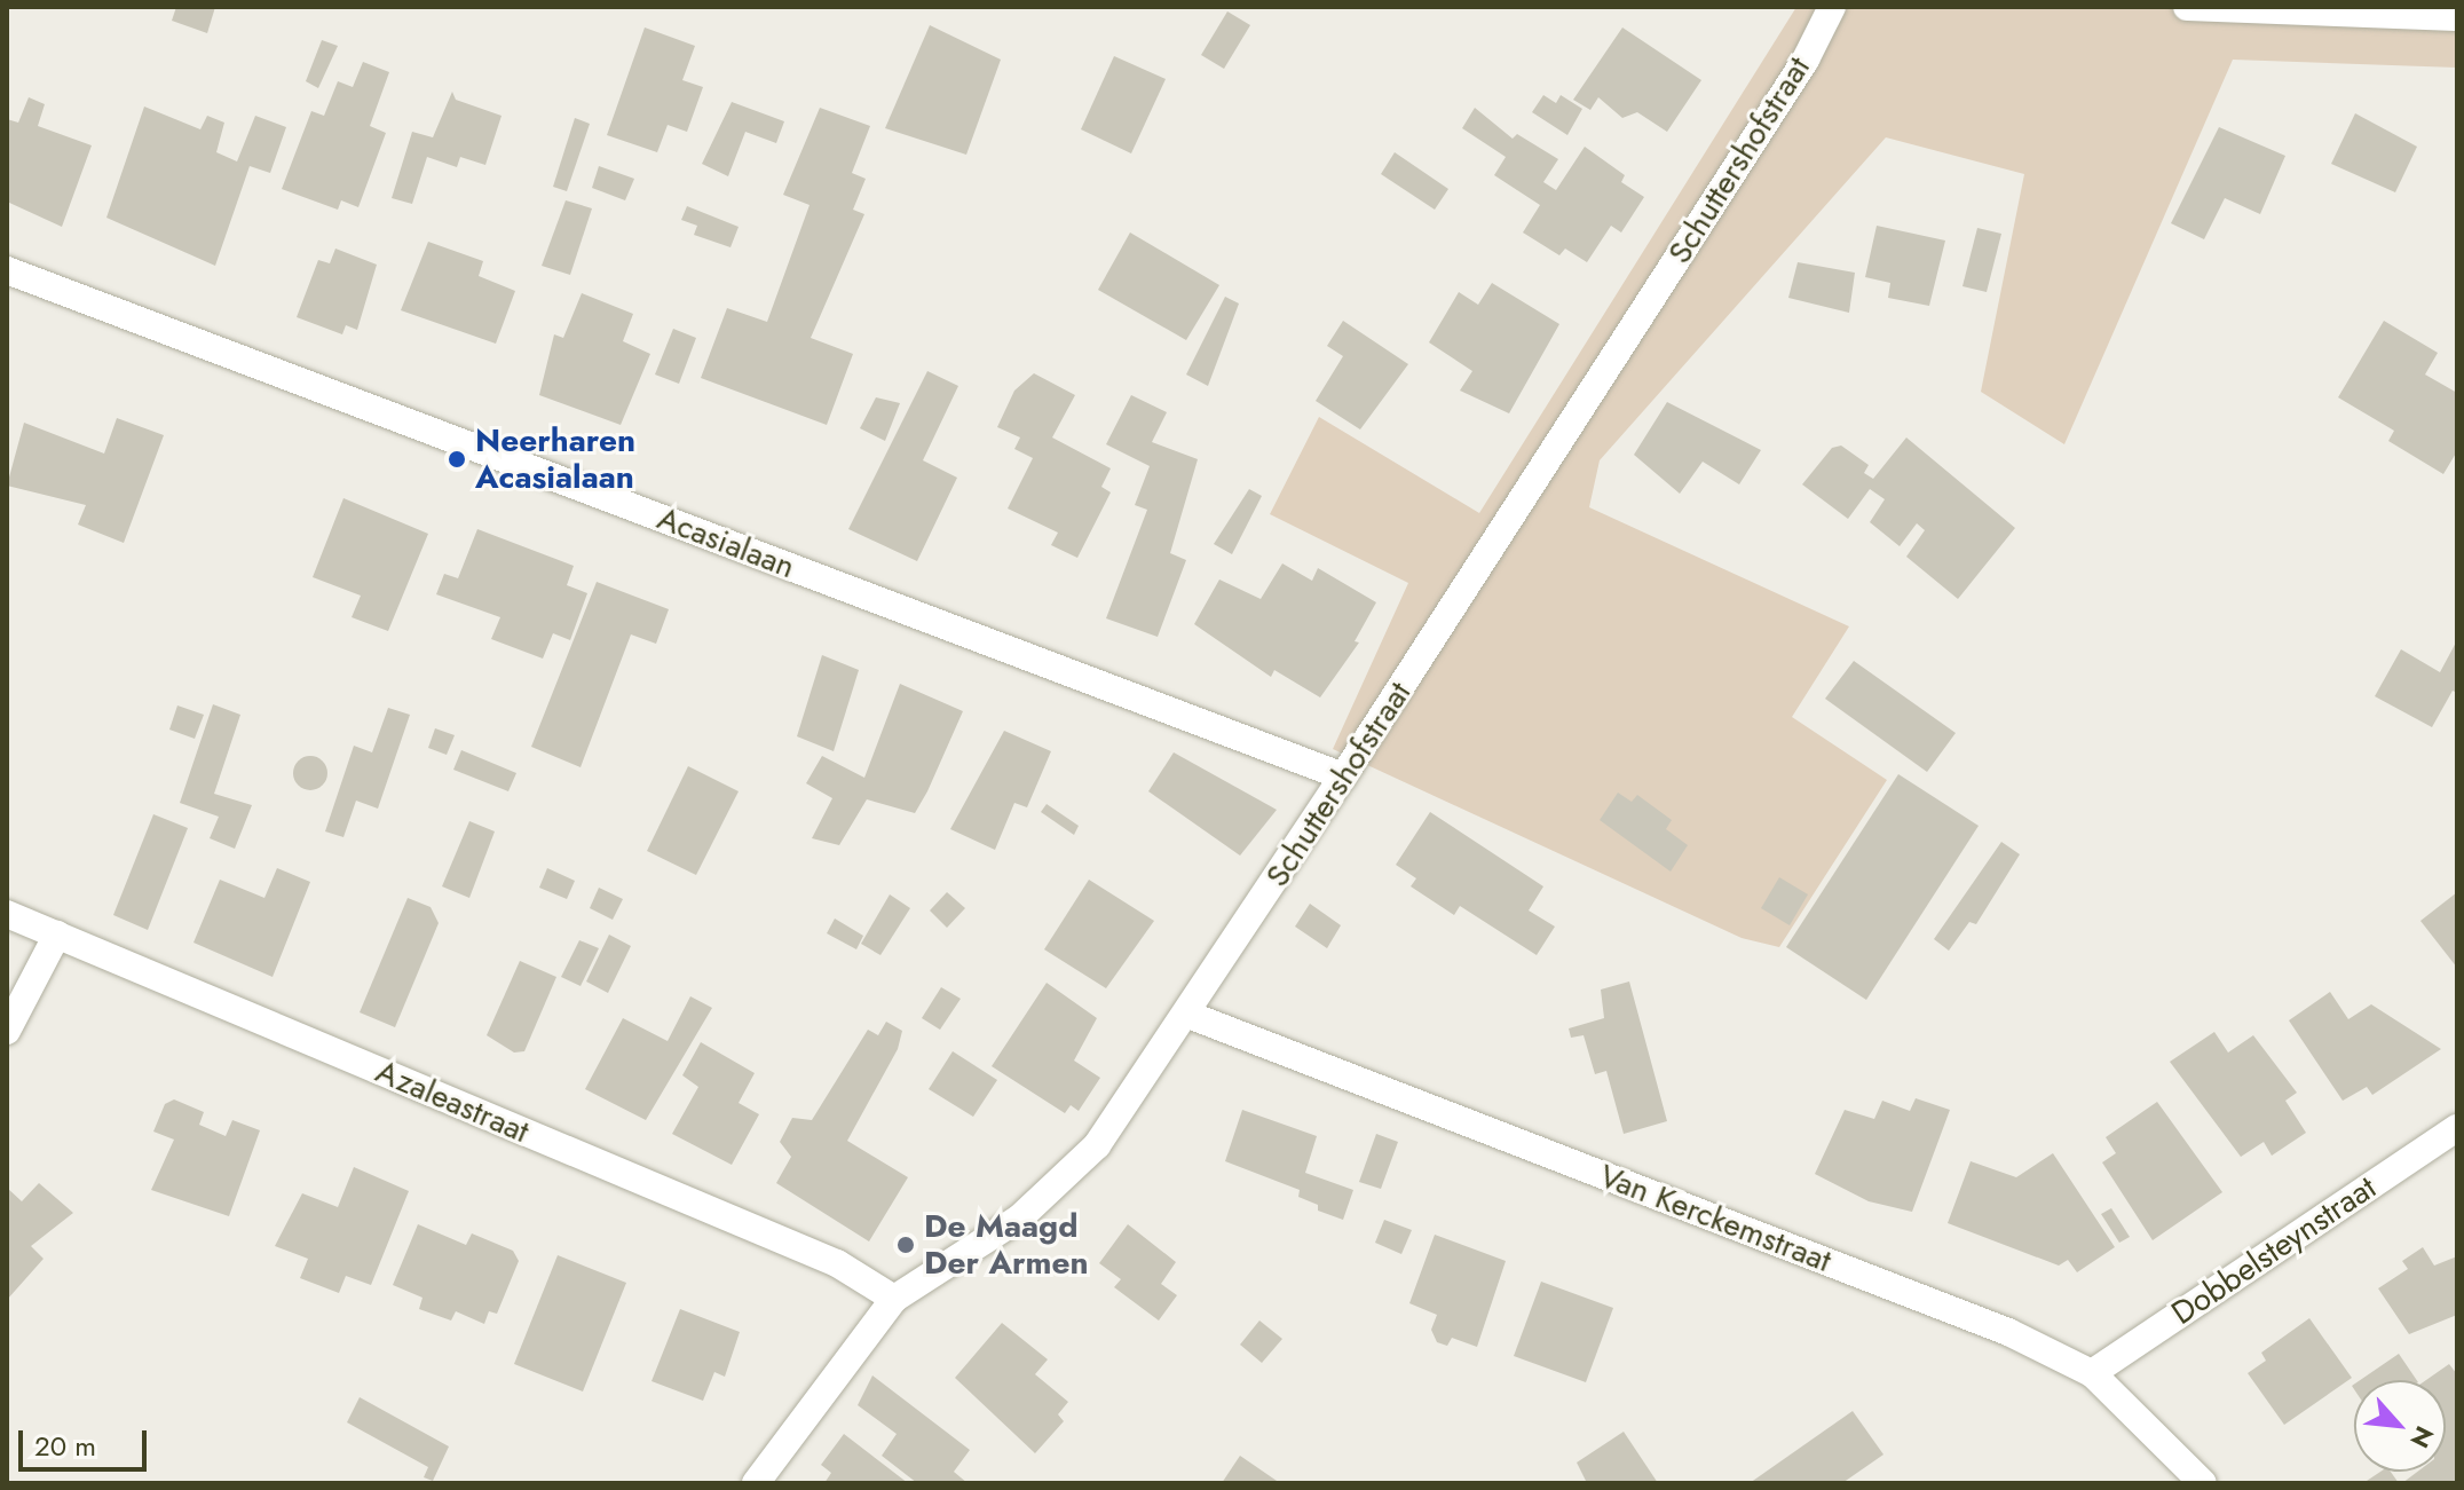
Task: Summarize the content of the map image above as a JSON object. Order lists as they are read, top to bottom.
{
  "streets": {
    "street": [
      "Schuttershofstraat",
      "Acasialaan",
      "Azaleastraat",
      "Van Kerckemstraat",
      "Dobbelsteynstraat"
    ]
  },
  "crossings": [
    ["Schuttershofstraat", "Acasialaan"],
    ["Schuttershofstraat", "Azaleastraat"],
    ["Schuttershofstraat", "Van Kerckemstraat"],
    ["Van Kerckemstraat", "Dobbelsteynstraat"]
  ],
  "places": ["Neerharen Acasialaan", "De Maagd Der Armen"],
  "scale_bar": "20 m",
  "north": "bottom right"
}
